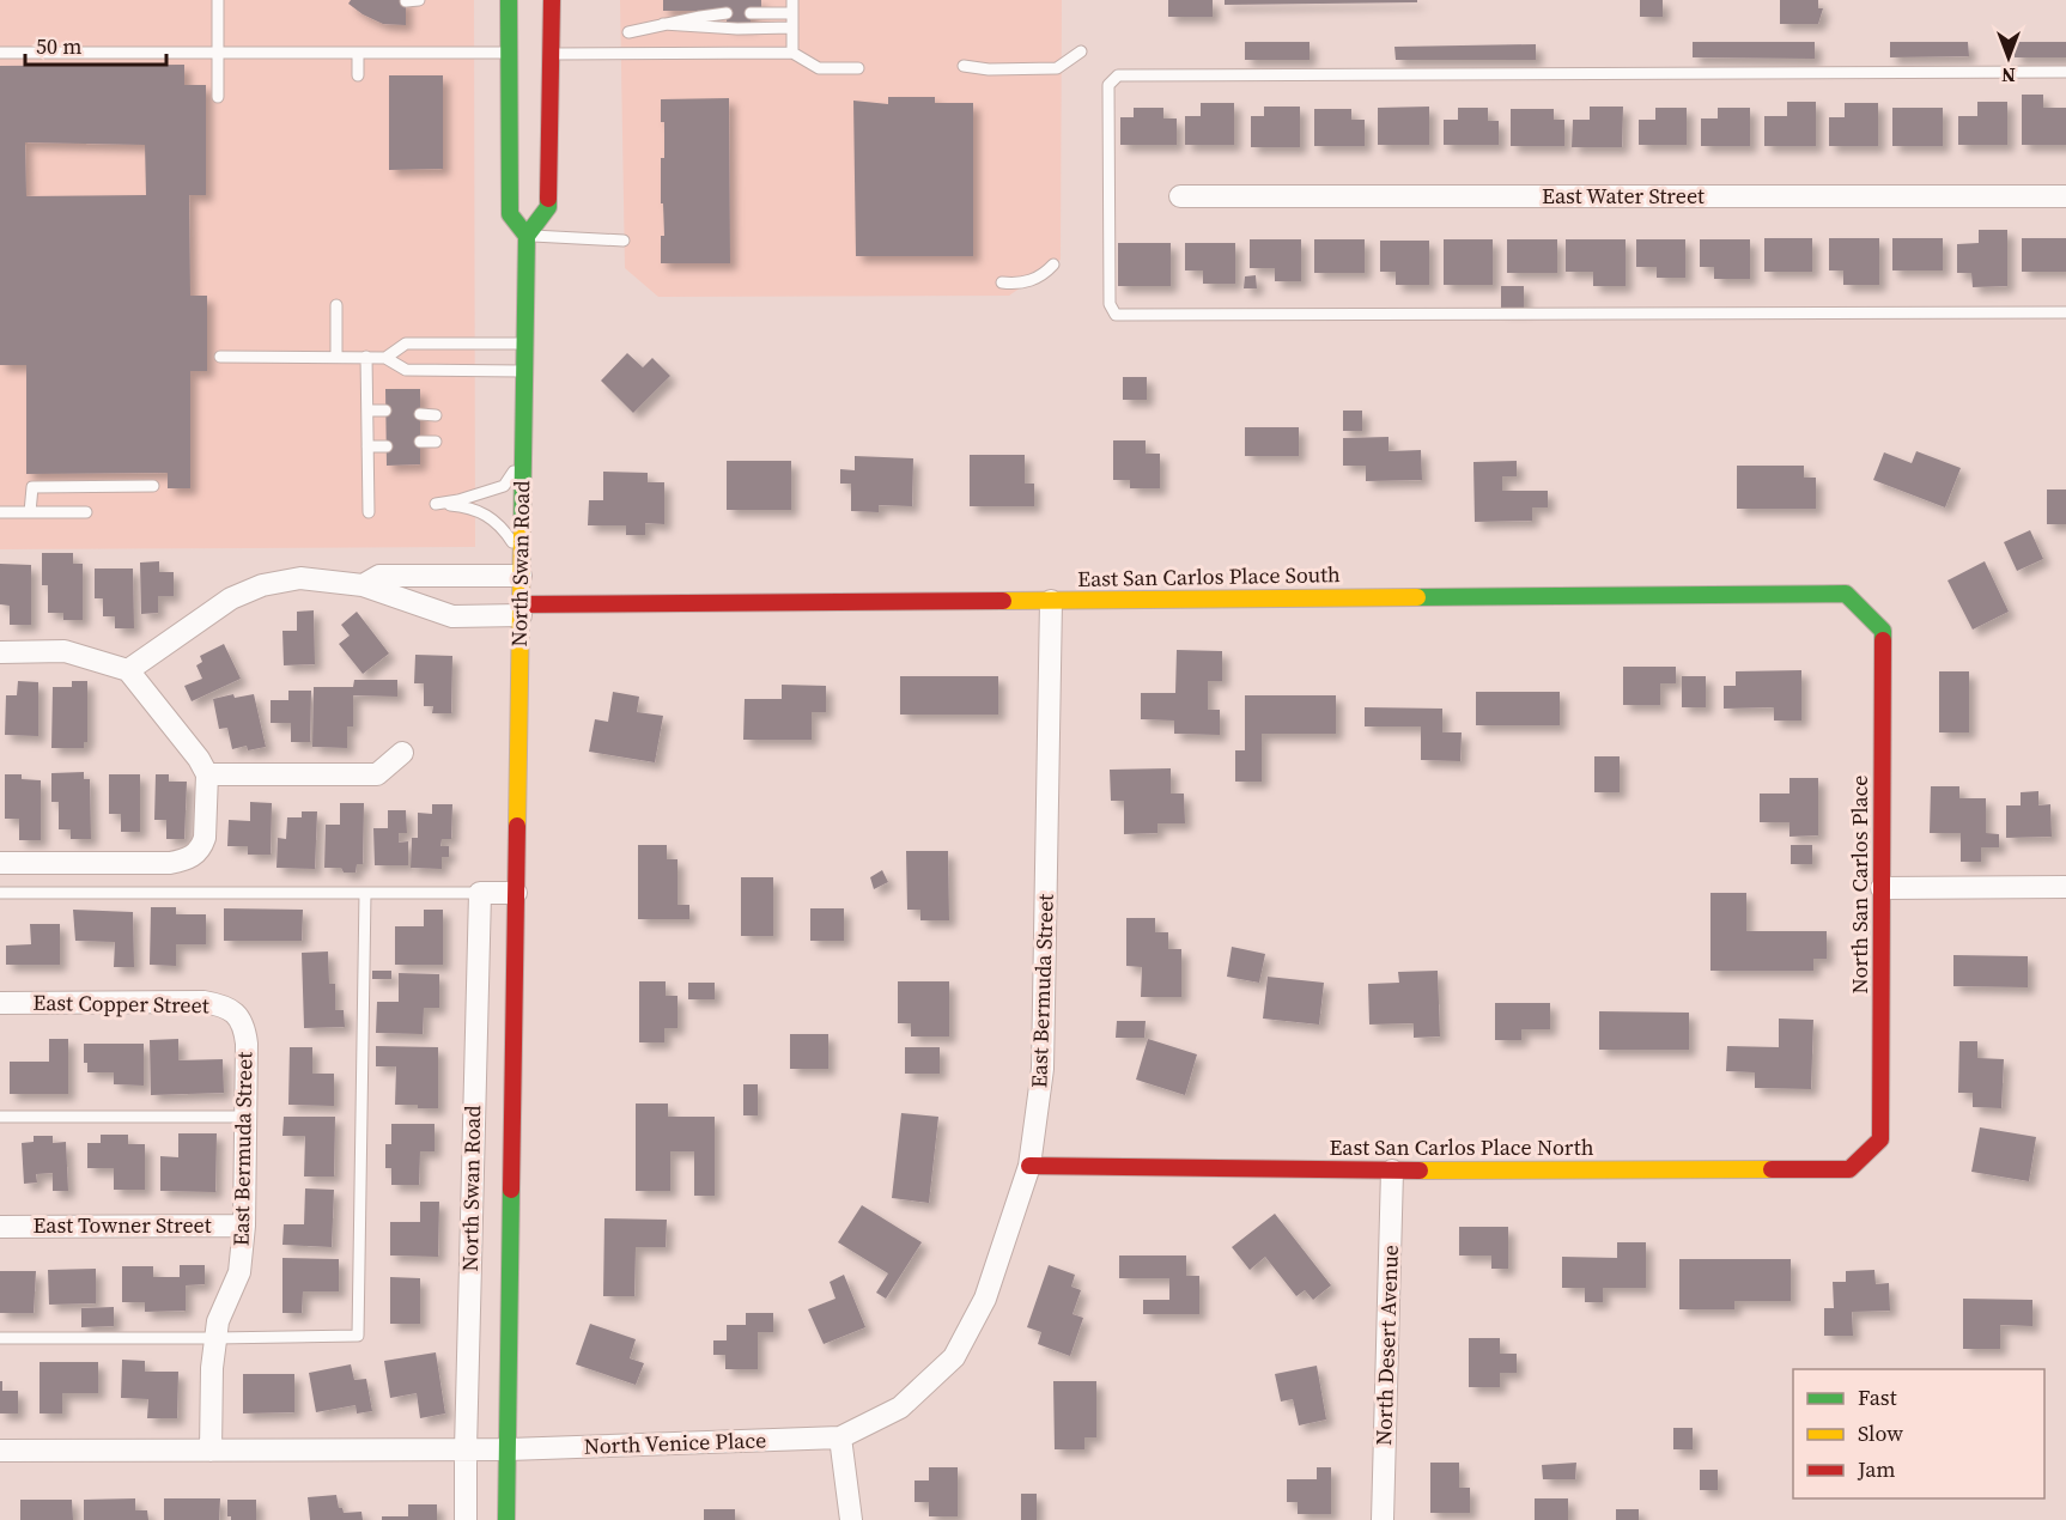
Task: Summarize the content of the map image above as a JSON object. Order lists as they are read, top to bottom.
{
  "streets": {
    "street": [
      "East Water Street",
      "North Swan Road",
      "East San Carlos Place South",
      "North San Carlos Place",
      "East Bermuda Street",
      "East Copper Street",
      "East San Carlos Place North",
      "East Towner Street",
      "North Desert Avenue",
      "North Venice Place"
    ]
  },
  "crossings": [
    ["North Swan Road", "East San Carlos Place South"],
    ["North Swan Road", "North Venice Place"],
    ["East San Carlos Place South", "North San Carlos Place"],
    ["East San Carlos Place South", "East Bermuda Street"],
    ["North San Carlos Place", "East San Carlos Place North"],
    ["East Bermuda Street", "East Copper Street"],
    ["East Bermuda Street", "East San Carlos Place North"],
    ["East Bermuda Street", "East Towner Street"],
    ["East Bermuda Street", "North Venice Place"],
    ["East San Carlos Place North", "North Desert Avenue"]
  ],
  "legend": ["Fast", "Slow", "Jam"],
  "scale_bar": "50 m",
  "north": "bottom"
}
